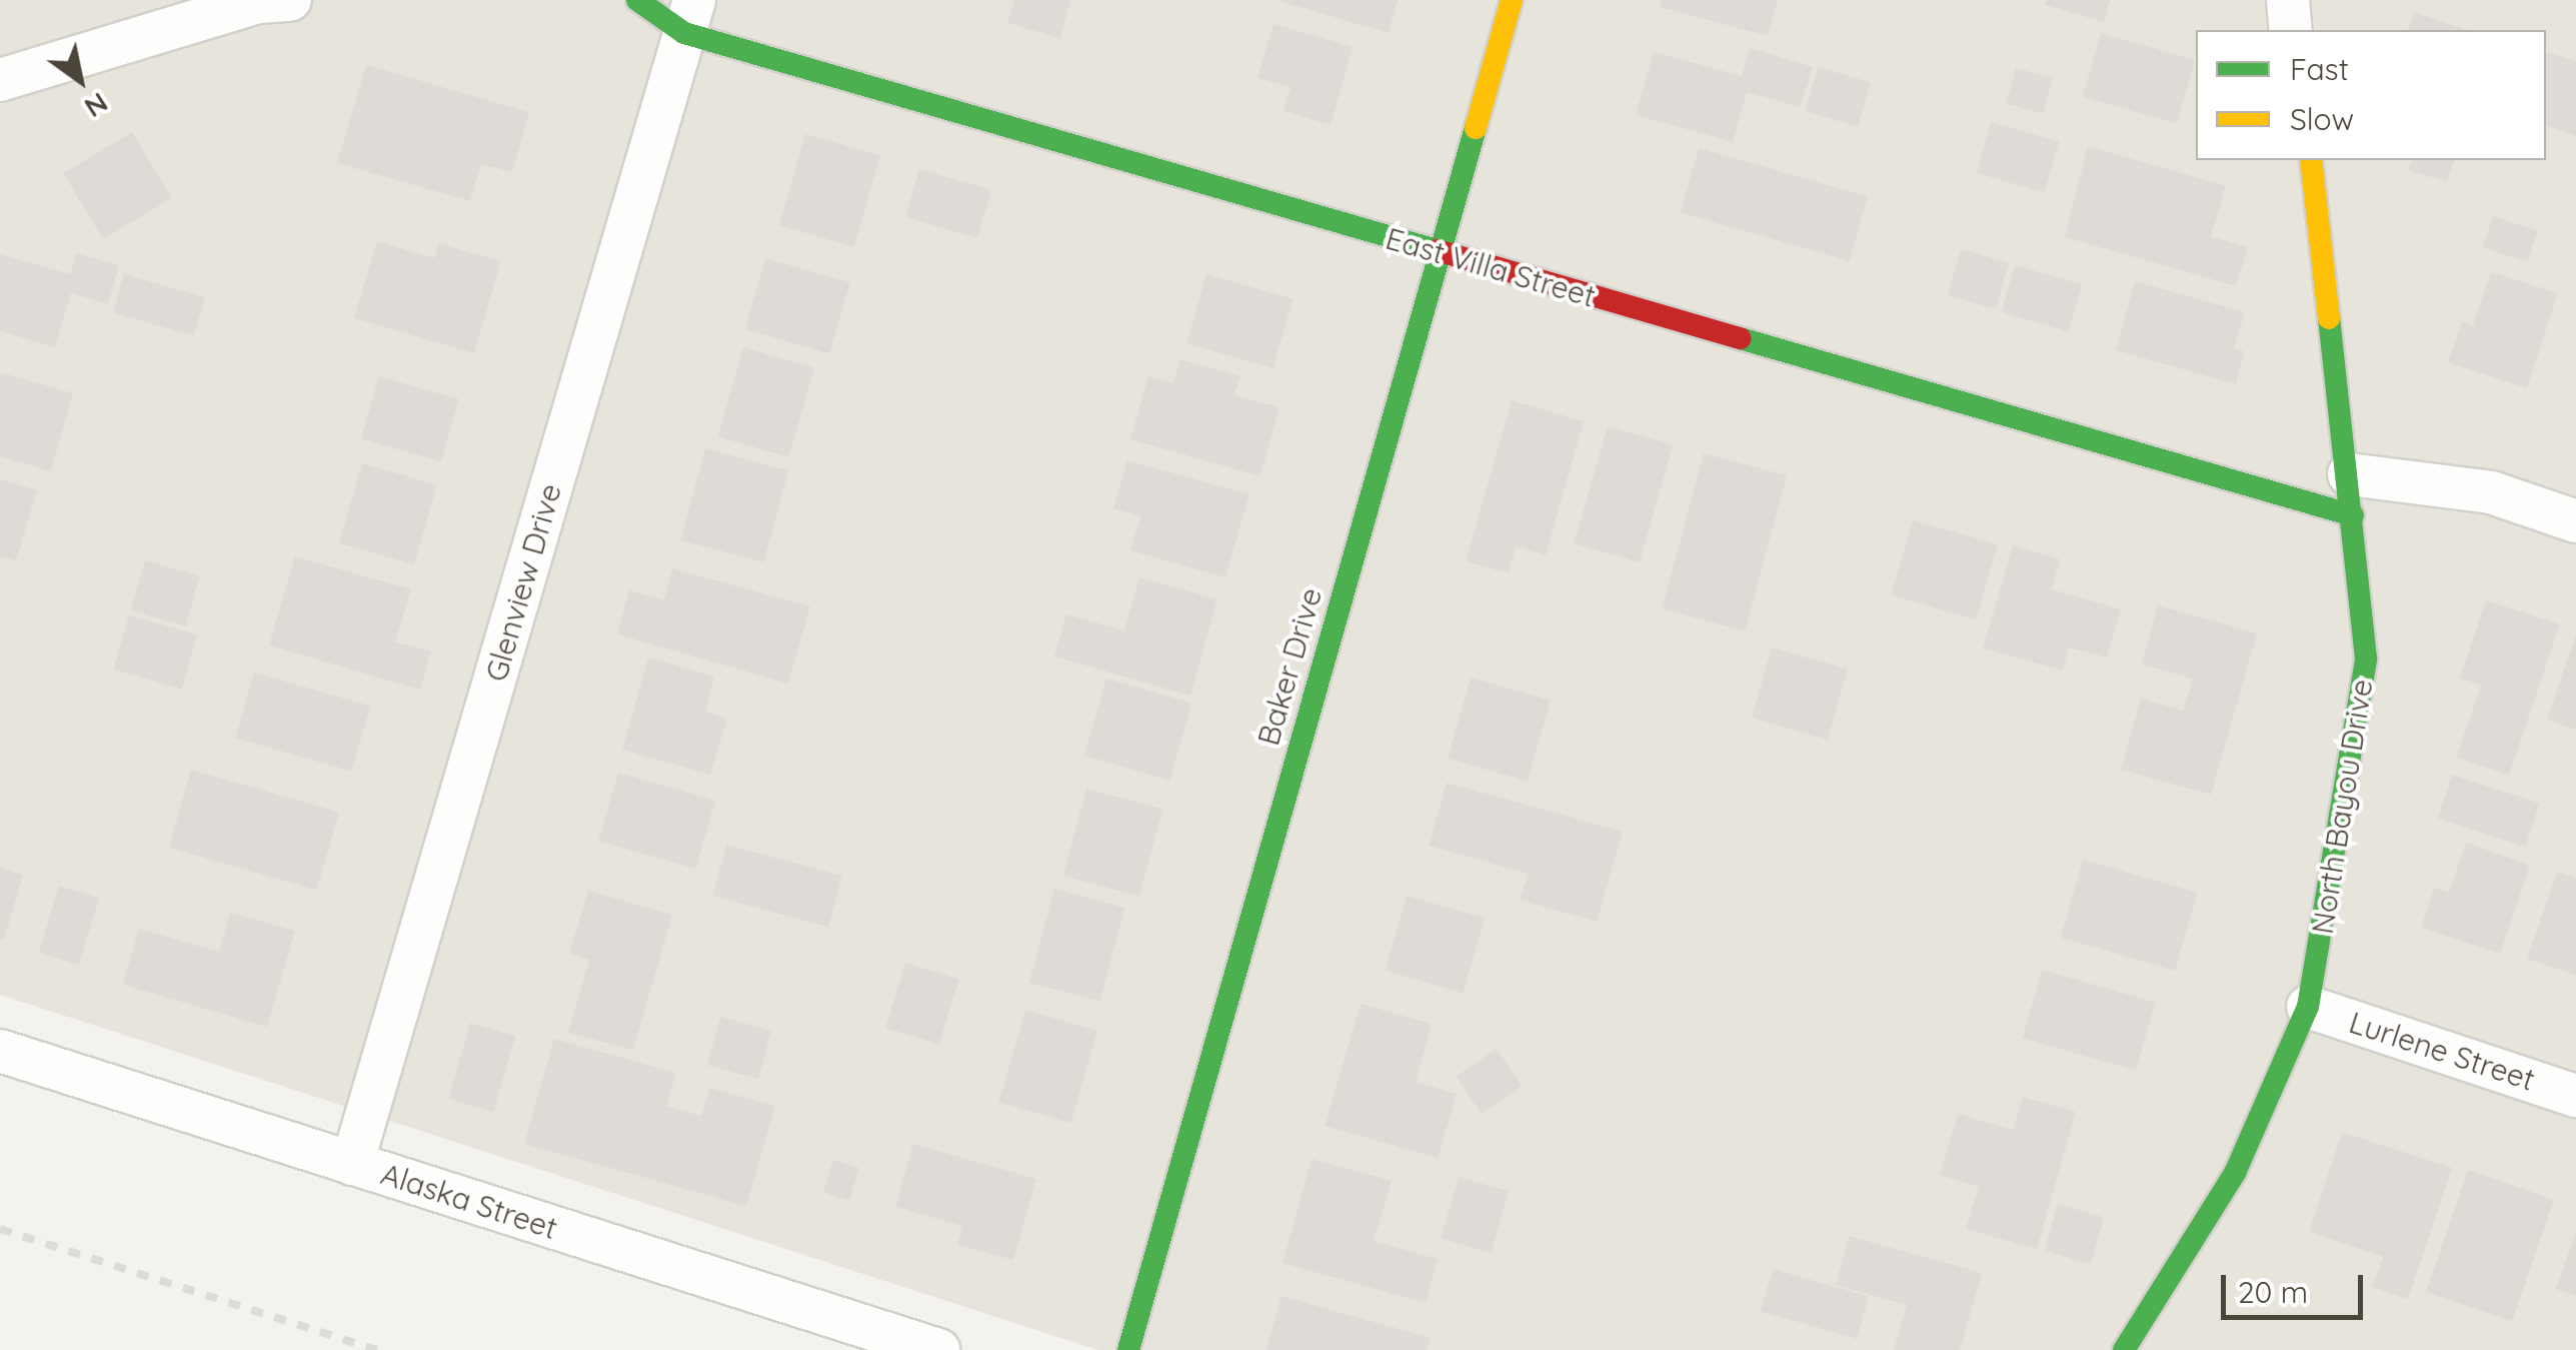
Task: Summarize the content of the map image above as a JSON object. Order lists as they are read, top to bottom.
{
  "streets": {
    "street": [
      "East Villa Street",
      "Glenview Drive",
      "Baker Drive",
      "North Bayou Drive",
      "Lurlene Street",
      "Alaska Street"
    ]
  },
  "crossings": [
    ["East Villa Street", "Glenview Drive"],
    ["East Villa Street", "Baker Drive"],
    ["East Villa Street", "North Bayou Drive"],
    ["Glenview Drive", "Alaska Street"],
    ["North Bayou Drive", "Lurlene Street"]
  ],
  "legend": ["Fast", "Slow"],
  "scale_bar": "20 m",
  "north": "bottom right"
}
